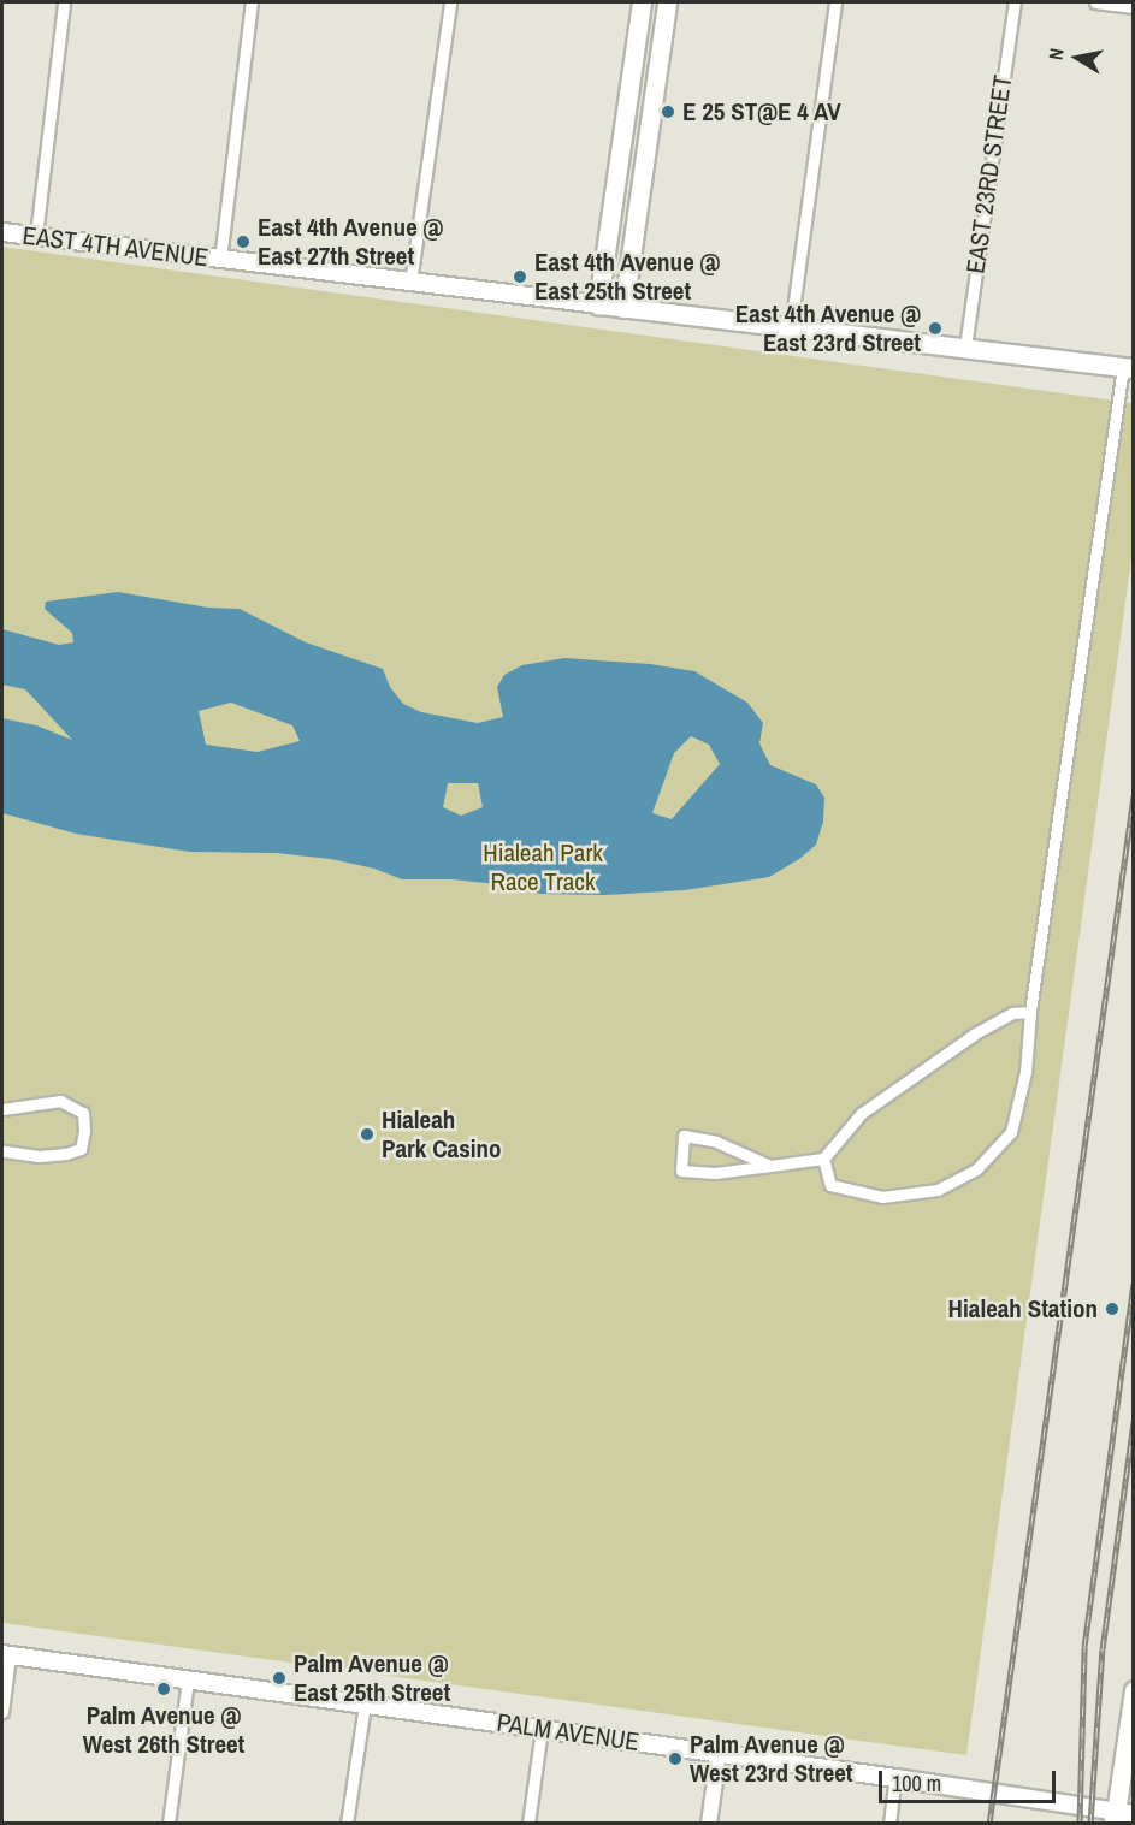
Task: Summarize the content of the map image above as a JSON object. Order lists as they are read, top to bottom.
{
  "streets": {
    "main road": ["EAST 4TH AVENUE", "PALM AVENUE"],
    "street": ["EAST 23RD STREET"]
  },
  "crossings": [
    ["EAST 23RD STREET", "EAST 4TH AVENUE"]
  ],
  "parks": ["Hialeah Park Race Track"],
  "places": [
    "E 25 ST@E 4 AV",
    "East 4th Avenue @ East 27th Street",
    "East 4th Avenue @ East 25th Street",
    "East 4th Avenue @ East 23rd Street",
    "Hialeah Park Casino",
    "Hialeah Station",
    "Palm Avenue @ East 25th Street",
    "Palm Avenue @ West 26th Street",
    "Palm Avenue @ West 23rd Street"
  ],
  "scale_bar": "100 m",
  "north": "left"
}
